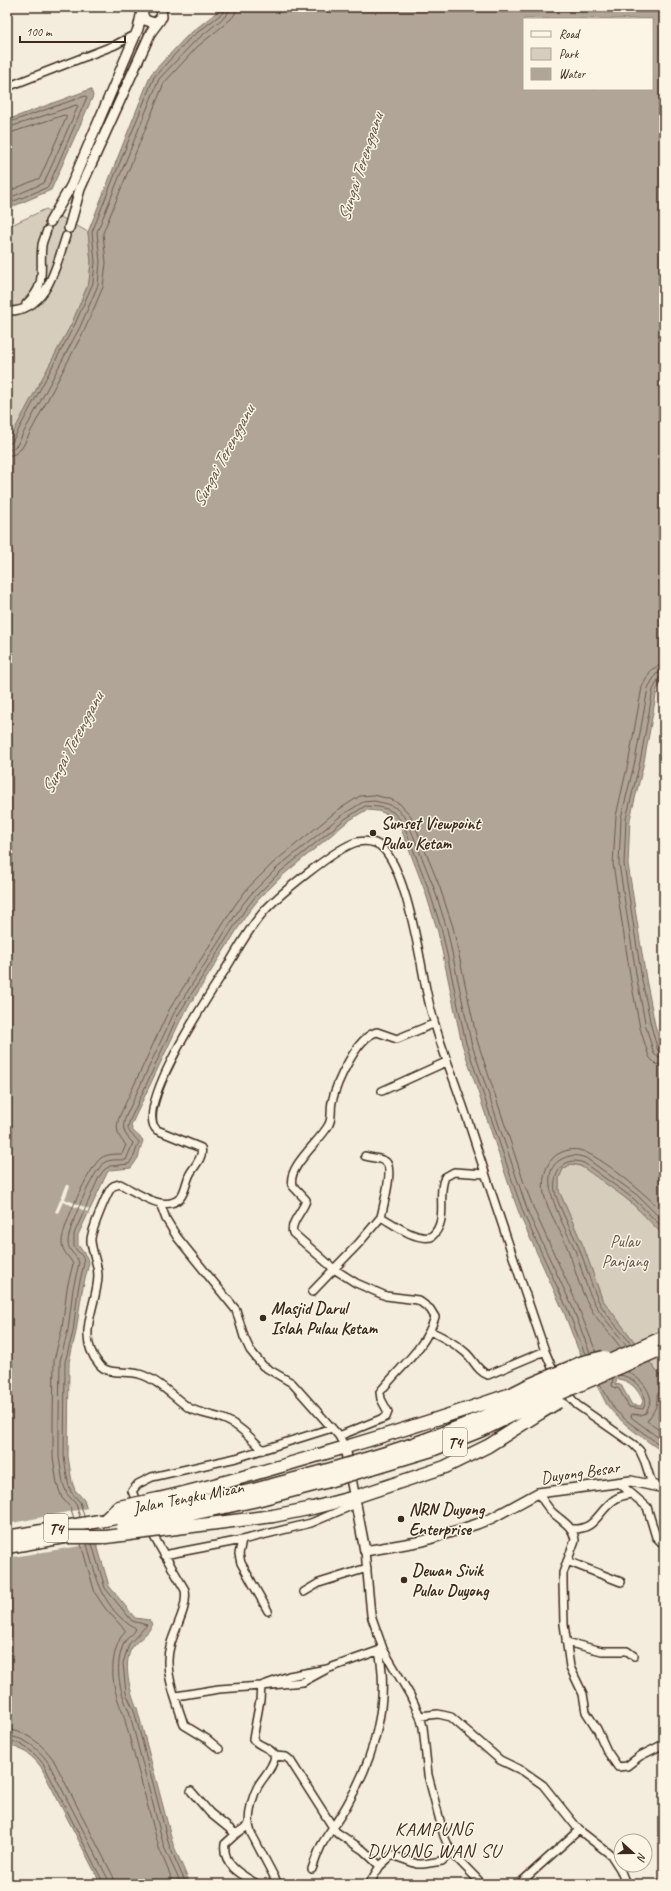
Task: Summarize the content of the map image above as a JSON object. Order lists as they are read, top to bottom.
{
  "streets": {
    "highway": ["T4", "Jalan Tengku Mizan"],
    "street": ["Duyong Besar"]
  },
  "crossings": [
    ["T4", "Jalan Tengku Mizan"]
  ],
  "districts": ["KAMPUNG DUYONG WAN SU"],
  "water": ["Sungai Terengganu"],
  "parks": ["Pulau Panjang"],
  "places": [
    "Sunset Viewpoint Pulau Ketam",
    "Masjid Darul Islah Pulau Ketam",
    "NRN Duyong Enterprise",
    "Dewan Sivik Pulau Duyong"
  ],
  "legend": ["Road", "Park", "Water"],
  "scale_bar": "100 m",
  "north": "right"
}
